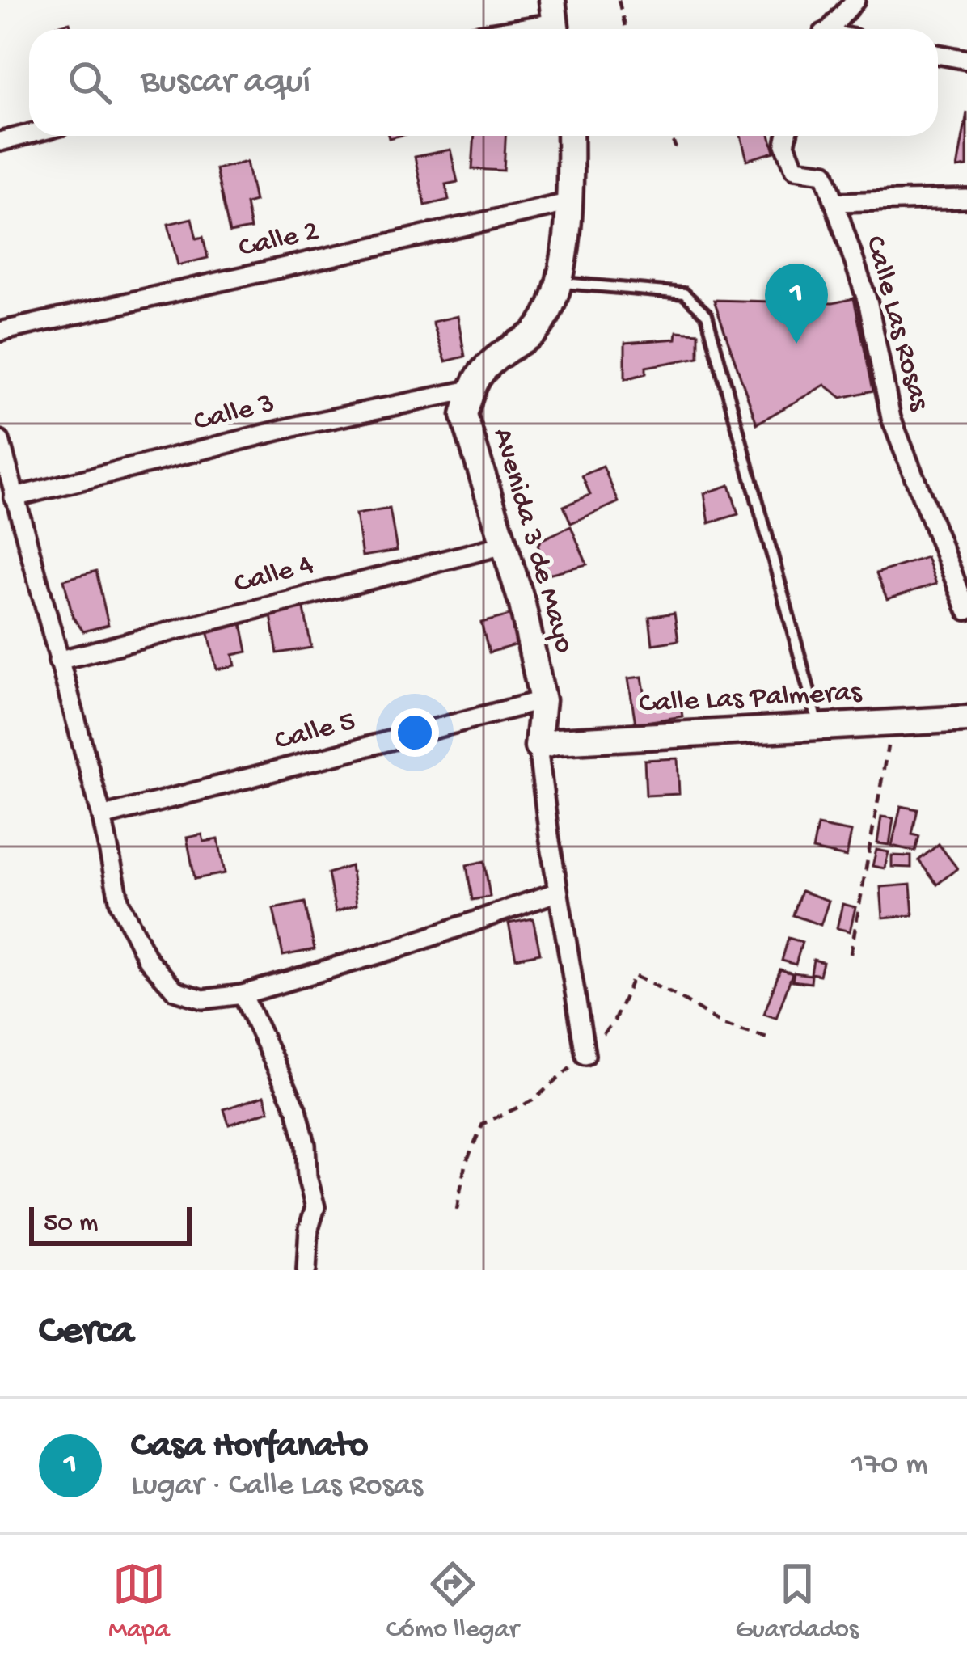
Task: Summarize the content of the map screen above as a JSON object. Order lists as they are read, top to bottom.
{
  "streets": {
    "street": [
      "Calle 2",
      "Calle Las Rosas",
      "Calle 3",
      "Avenida 3 de Mayo",
      "Calle 4",
      "Calle Las Palmeras",
      "Calle 5"
    ]
  },
  "crossings": [
    ["Calle 3", "Avenida 3 de Mayo"],
    ["Avenida 3 de Mayo", "Calle 4"],
    ["Avenida 3 de Mayo", "Calle Las Palmeras"],
    ["Avenida 3 de Mayo", "Calle 5"]
  ],
  "scale_bar": "50 m",
  "page": {
    "search": "Buscar aquí",
    "pins": "1",
    "scale": "50 m",
    "heading": "Cerca",
    "list": [
      {
        "mark": "1",
        "name": "Casa Horfanato",
        "note": "Lugar · Calle Las Rosas",
        "value": "170 m"
      }
    ],
    "nav": ["Mapa", "Cómo llegar", "Guardados"]
  }
}
